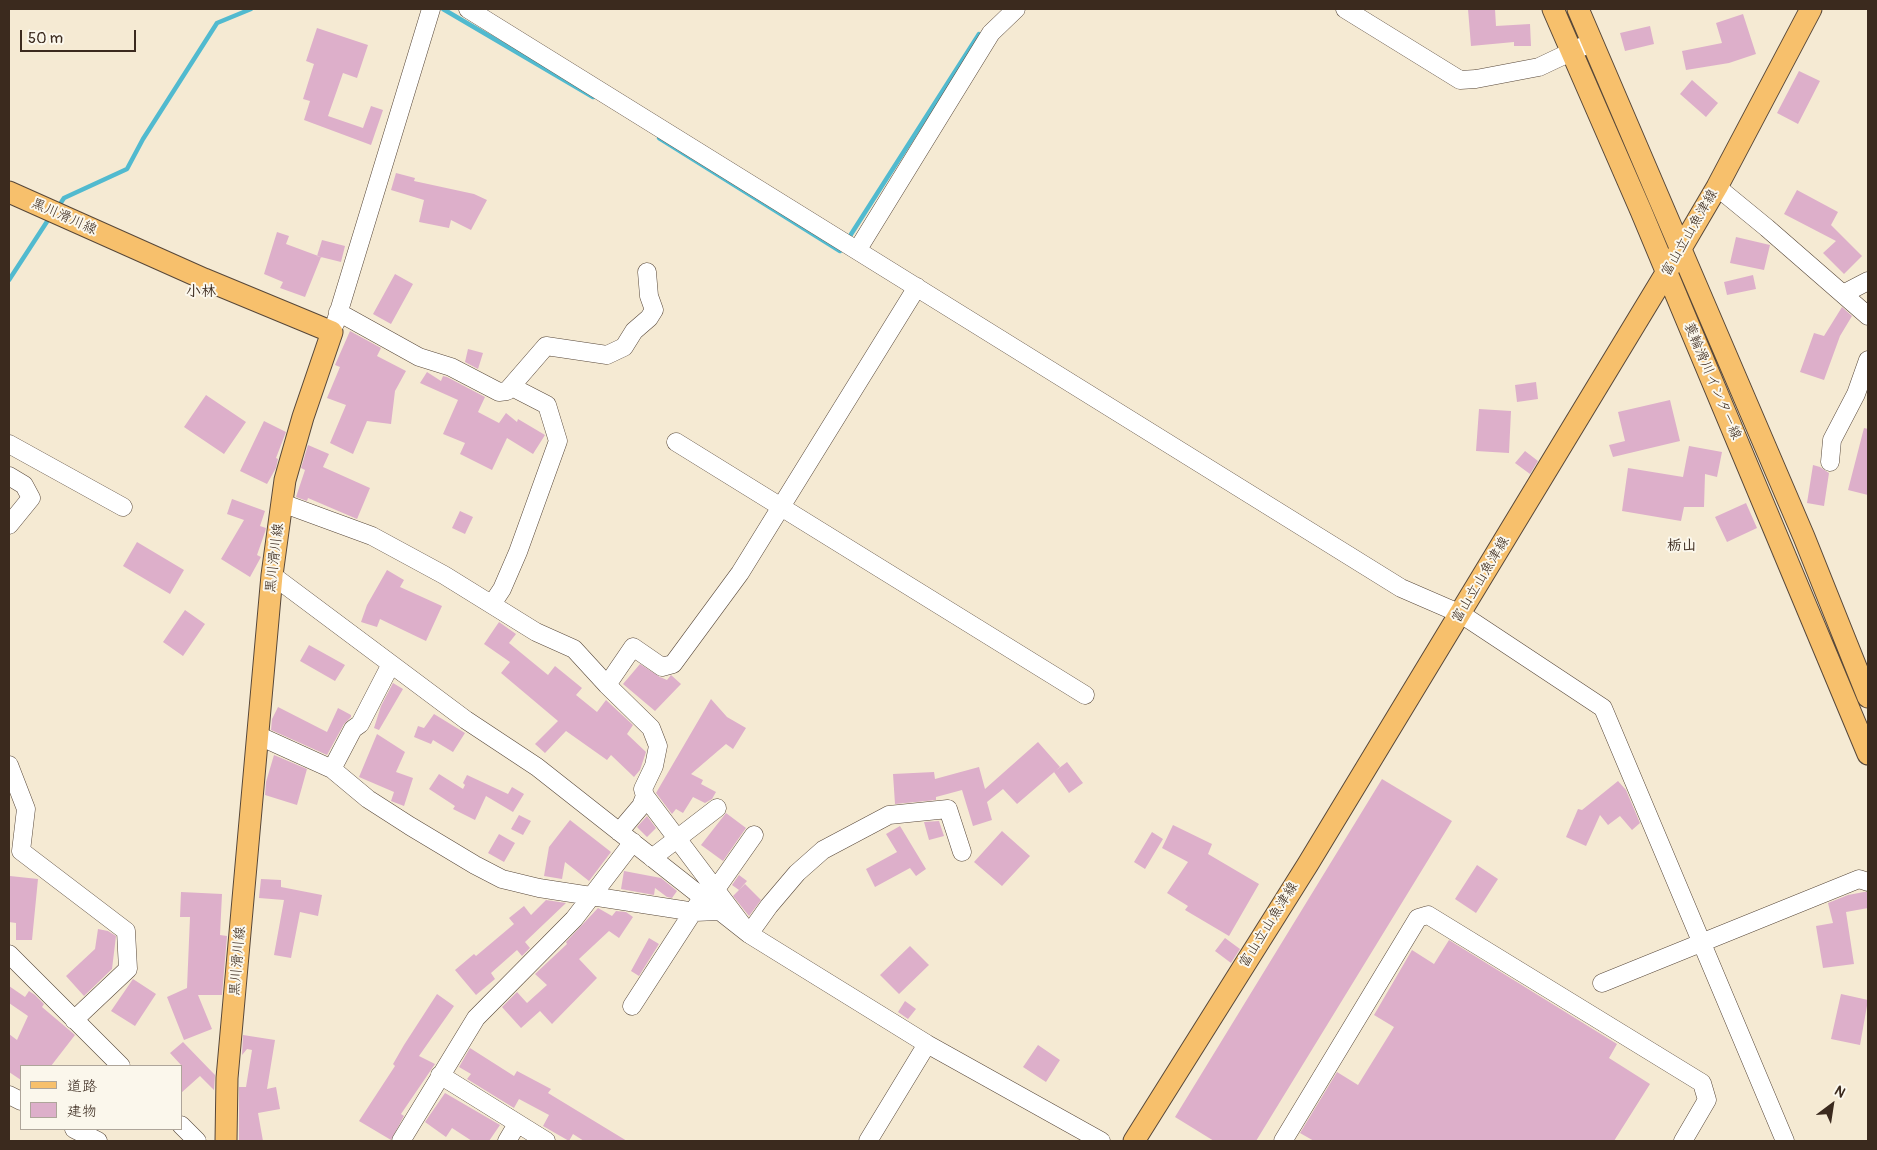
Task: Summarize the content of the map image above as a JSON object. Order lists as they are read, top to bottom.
{
  "streets": {
    "main road": ["黒川滑川線", "富山立山魚津線", "蓑輪滑川インター線"]
  },
  "crossings": [
    ["富山立山魚津線", "蓑輪滑川インター線"]
  ],
  "districts": ["小林", "栃山"],
  "legend": ["道路", "建物"],
  "scale_bar": "50 m",
  "north": "top right"
}
